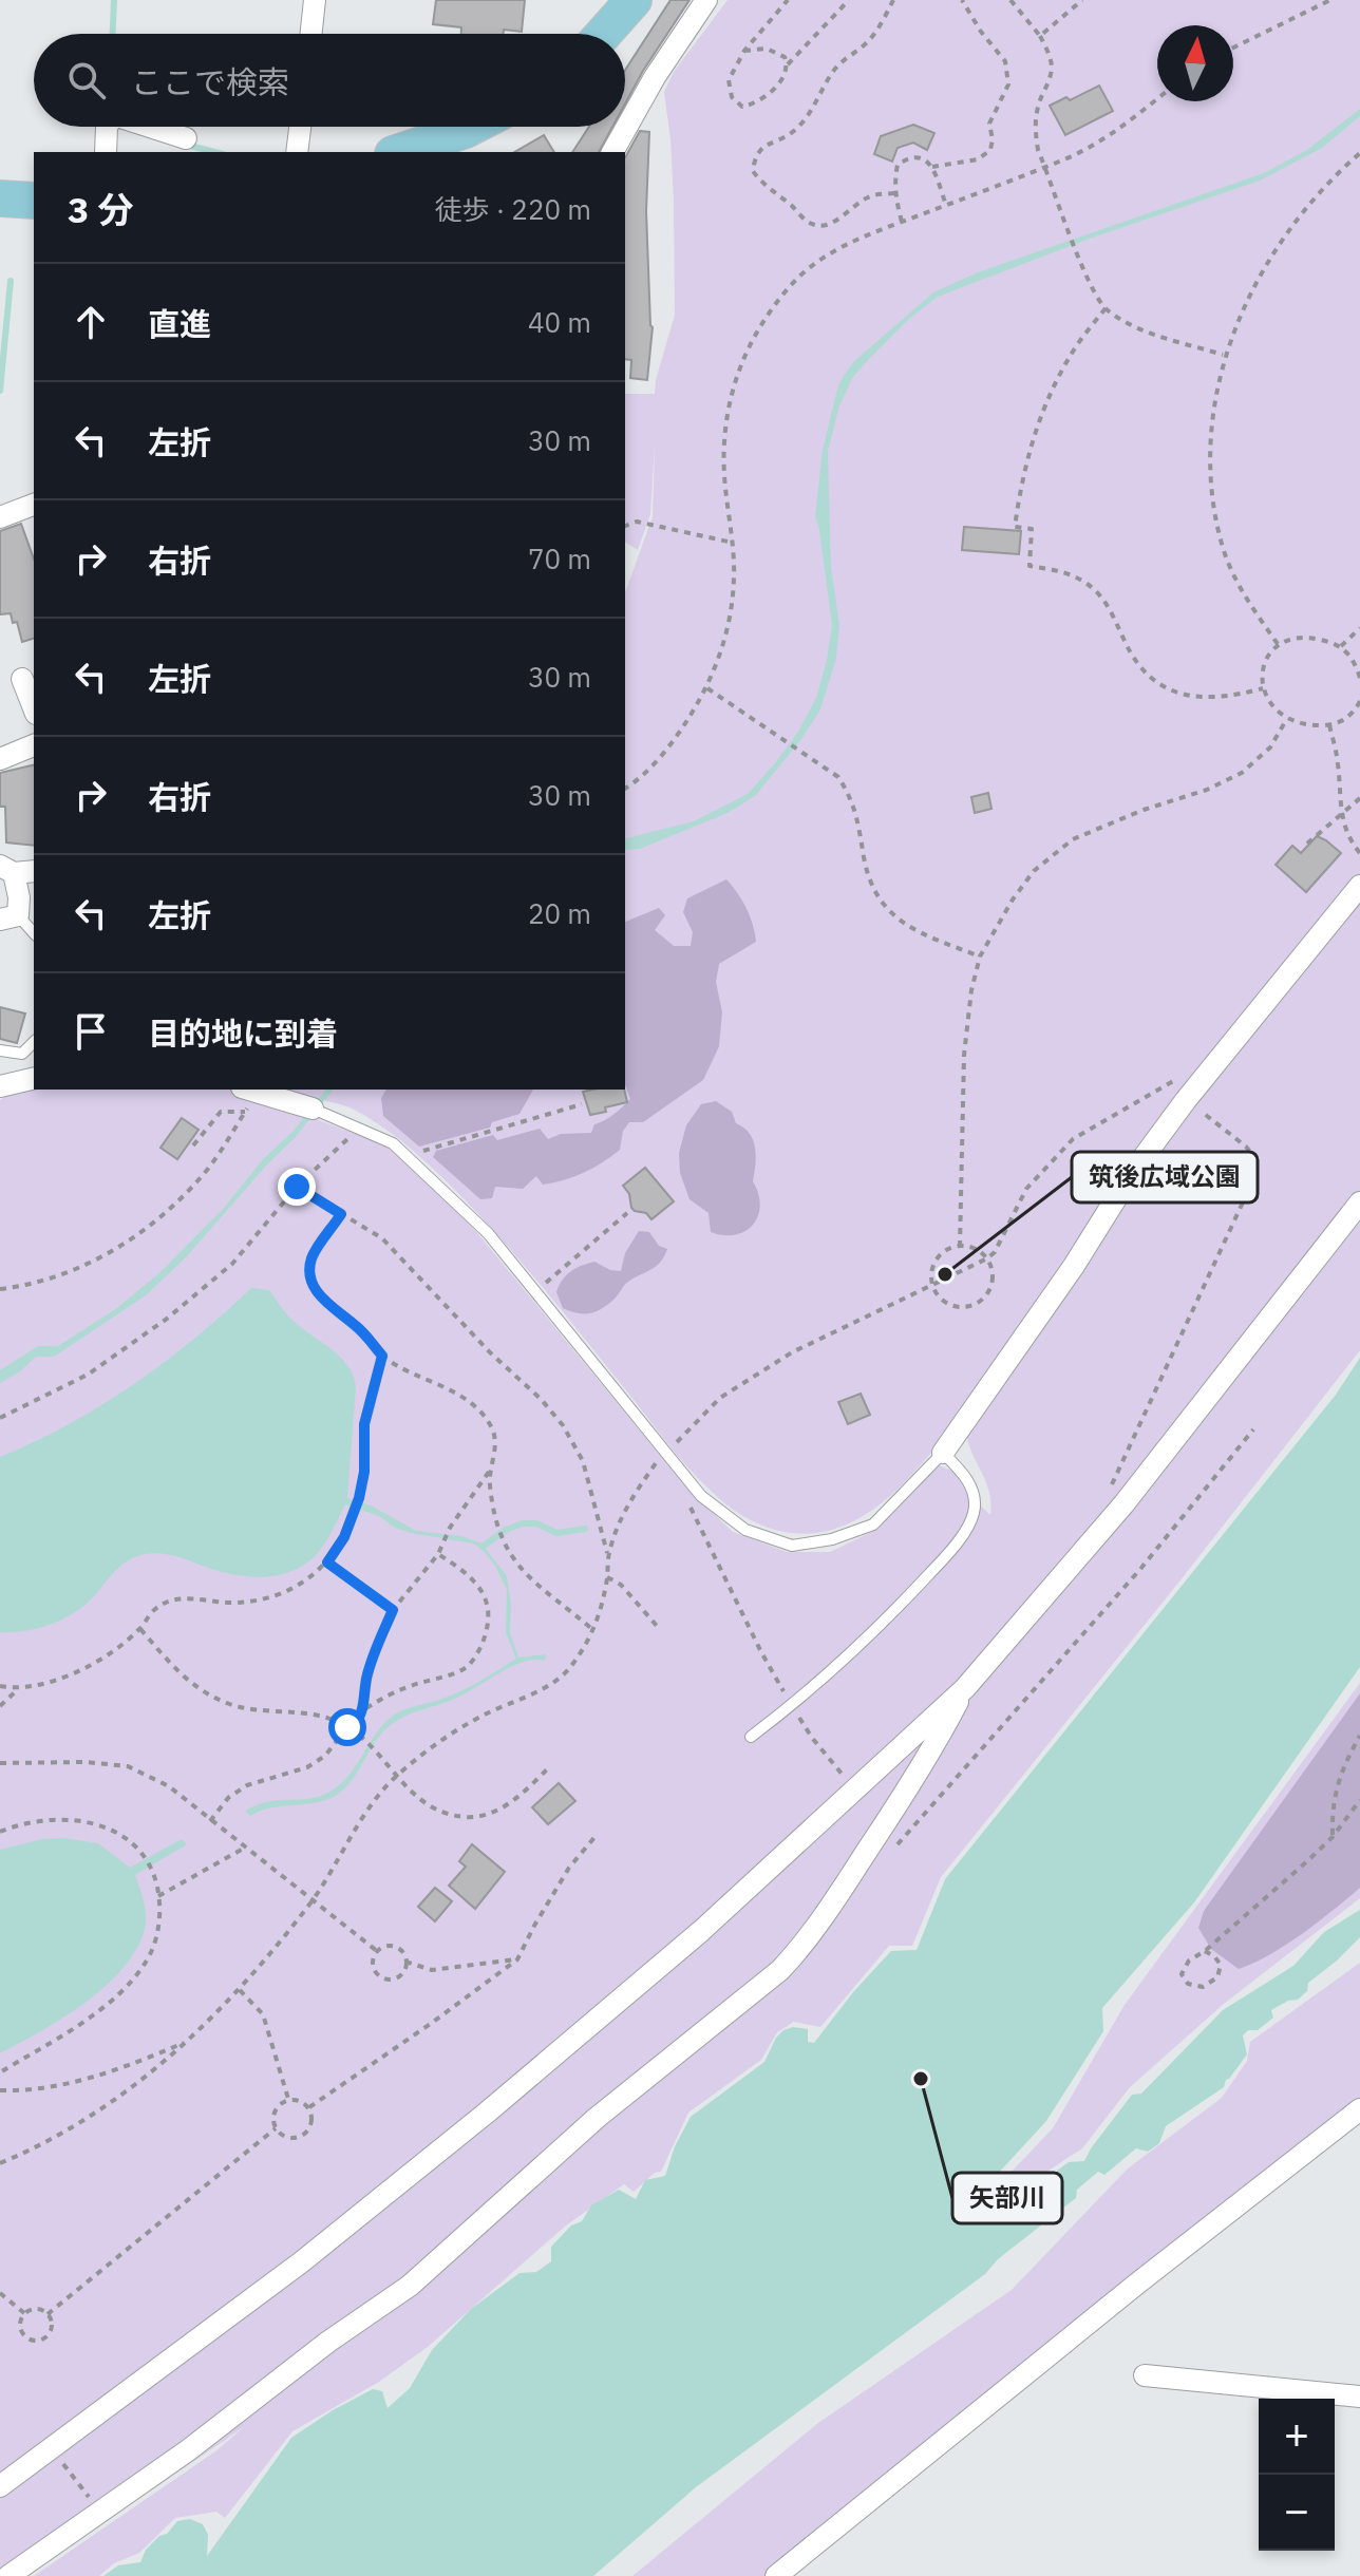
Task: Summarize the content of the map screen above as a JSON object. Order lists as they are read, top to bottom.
{
  "places": ["筑後広域公園", "矢部川"],
  "north": "top",
  "page": {
    "search": "ここで検索",
    "heading": ["3 分", "徒歩 · 220 m"],
    "list": [
      ["直進", "40 m"],
      ["左折", "30 m"],
      ["右折", "70 m"],
      ["左折", "30 m"],
      ["右折", "30 m"],
      ["左折", "20 m"],
      "目的地に到着"
    ],
    "map_buttons": ["+", "−"]
  }
}
